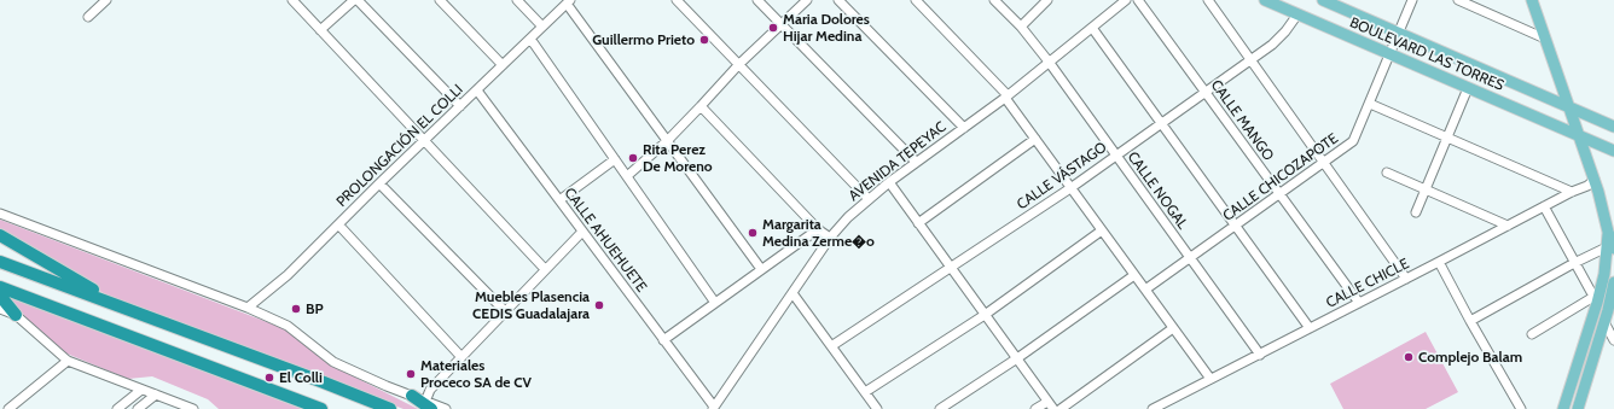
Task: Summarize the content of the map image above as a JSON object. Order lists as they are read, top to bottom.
{
  "streets": {
    "main road": ["BOULEVARD LAS TORRES"],
    "street": [
      "CALLE MANGO",
      "PROLONGACIÓN EL COLLI",
      "AVENIDA TEPEYAC",
      "CALLE VÁSTAGO",
      "CALLE CHICOZAPOTE",
      "CALLE NOGAL",
      "CALLE AHUEHUETE",
      "CALLE CHICLE"
    ]
  },
  "crossings": [
    ["BOULEVARD LAS TORRES", "CALLE VÁSTAGO"],
    ["BOULEVARD LAS TORRES", "CALLE CHICOZAPOTE"],
    ["CALLE MANGO", "CALLE VÁSTAGO"],
    ["CALLE MANGO", "CALLE CHICOZAPOTE"],
    ["CALLE MANGO", "CALLE CHICLE"],
    ["PROLONGACIÓN EL COLLI", "CALLE AHUEHUETE"],
    ["AVENIDA TEPEYAC", "CALLE NOGAL"],
    ["AVENIDA TEPEYAC", "CALLE AHUEHUETE"],
    ["CALLE VÁSTAGO", "CALLE NOGAL"],
    ["CALLE CHICOZAPOTE", "CALLE NOGAL"],
    ["CALLE NOGAL", "CALLE CHICLE"]
  ],
  "places": [
    "Maria Dolores Hijar Medina",
    "Guillermo Prieto",
    "Rita Perez De Moreno",
    "Margarita Medina Zerme�o",
    "Muebles Plasencia CEDIS Guadalajara",
    "BP",
    "Complejo Balam",
    "Materiales Proceco SA de CV",
    "El Colli"
  ]
}
